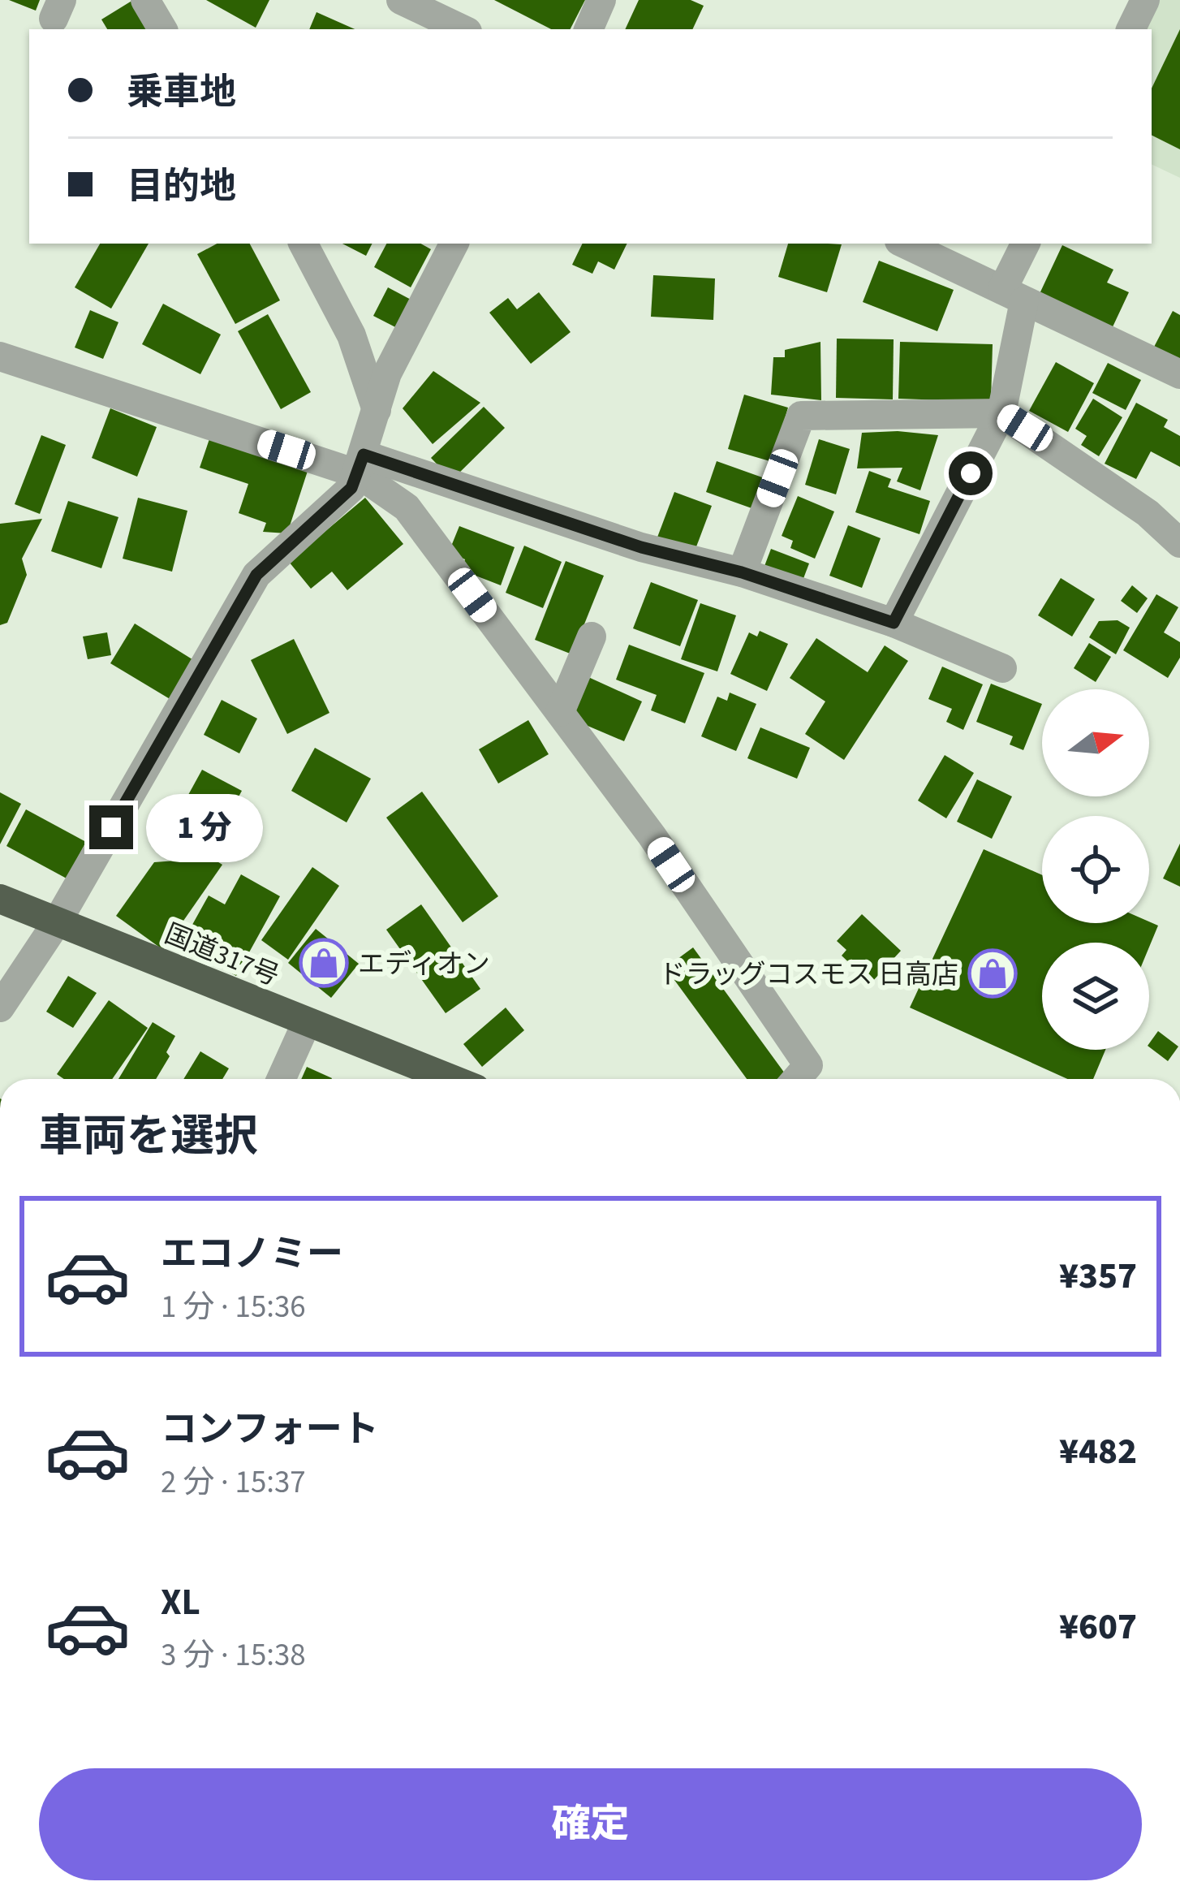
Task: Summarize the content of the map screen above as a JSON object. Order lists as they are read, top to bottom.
{
  "streets": {
    "highway": ["国道317号"]
  },
  "places": {
    "shop": ["エディオン", "ドラッグコスモス 日高店"]
  },
  "north": "right",
  "page": {
    "banner": ["乗車地", "目的地"],
    "bubble": "1 分",
    "heading": "車両を選択",
    "list": [
      {
        "name": "エコノミー",
        "note": "1 分 · 15:36",
        "value": "¥357"
      },
      {
        "name": "コンフォート",
        "note": "2 分 · 15:37",
        "value": "¥482"
      },
      {
        "name": "XL",
        "note": "3 分 · 15:38",
        "value": "¥607"
      }
    ],
    "buttons": "確定"
  }
}
